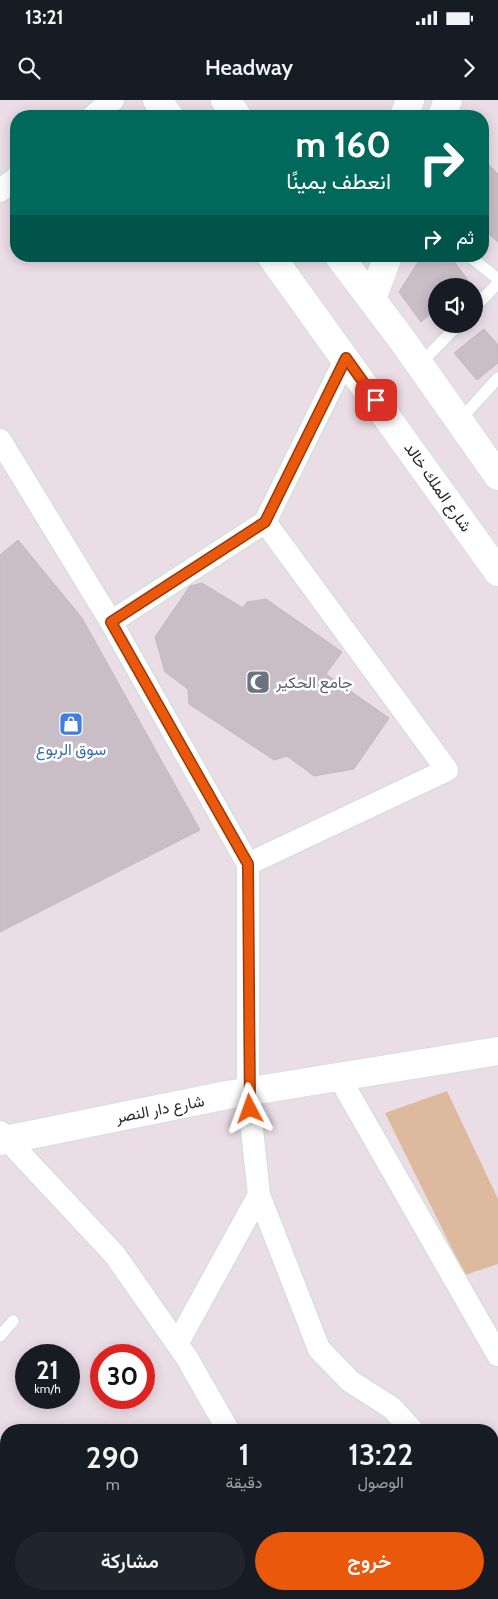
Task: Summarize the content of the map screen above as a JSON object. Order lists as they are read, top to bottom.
{
  "streets": {
    "main road": ["شارع الملك خالد", "شارع دار النصر"]
  },
  "places": {
    "mosque": ["جامع الحكير"],
    "shop": ["سوق الربوع"]
  },
  "page": {
    "status": "13:21",
    "header": "Headway",
    "turn": ["160 m", "انعطف يمينًا"],
    "then": "ثم",
    "speed": "21 km/h",
    "limit": "30",
    "eta": [
      "13:22",
      "الوصول",
      "1",
      "دقيقة",
      "290",
      "m"
    ],
    "buttons": ["خروج", "مشاركة"]
  }
}
